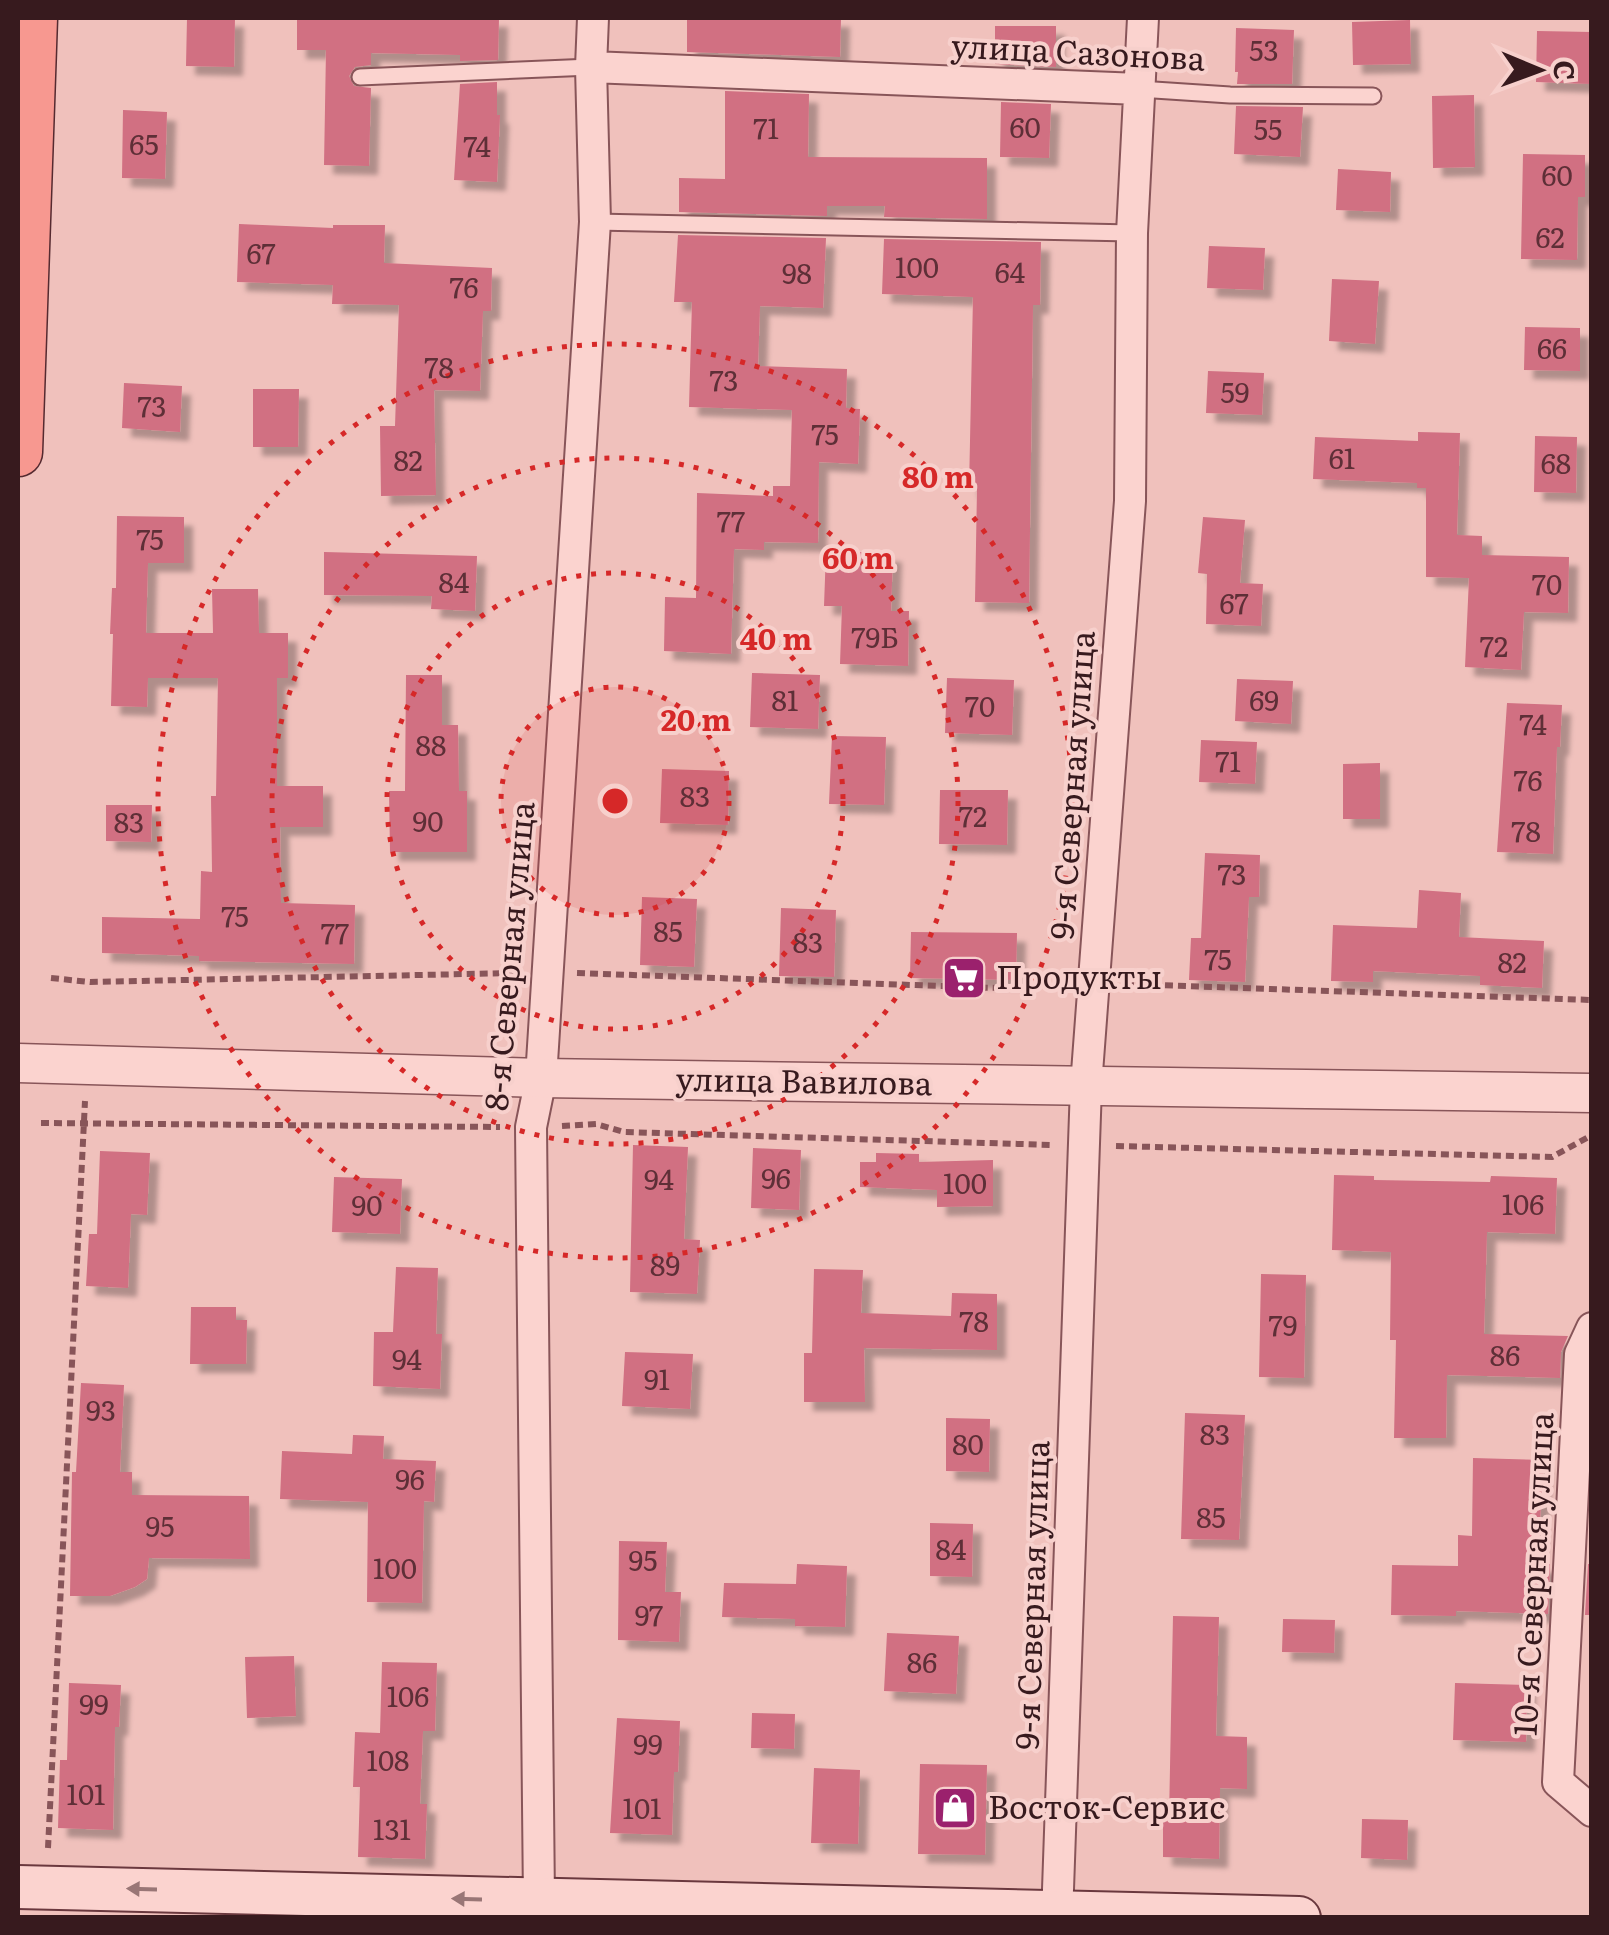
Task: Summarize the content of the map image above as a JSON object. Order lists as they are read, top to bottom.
{
  "streets": {
    "street": [
      "улица Сазонова",
      "9-я Северная улица",
      "8-я Северная улица",
      "улица Вавилова",
      "10-я Северная улица"
    ]
  },
  "crossings": [
    ["улица Сазонова", "9-я Северная улица"],
    ["улица Сазонова", "8-я Северная улица"],
    ["9-я Северная улица", "улица Вавилова"],
    ["8-я Северная улица", "улица Вавилова"]
  ],
  "places": {
    "supermarket": ["Продукты"],
    "shop": ["Восток-Сервис"]
  },
  "house_numbers": [
    "53",
    "60",
    "71",
    "55",
    "65",
    "74",
    "60",
    "62",
    "67",
    "100",
    "64",
    "98",
    "76",
    "66",
    "78",
    "73",
    "59",
    "73",
    "75",
    "61",
    "82",
    "68",
    "77",
    "75",
    "84",
    "70",
    "67",
    "79Б",
    "72",
    "81",
    "69",
    "70",
    "74",
    "88",
    "71",
    "76",
    "83",
    "72",
    "90",
    "83",
    "78",
    "73",
    "75",
    "85",
    "77",
    "83",
    "75",
    "82",
    "96",
    "94",
    "100",
    "106",
    "90",
    "89",
    "78",
    "79",
    "86",
    "94",
    "91",
    "93",
    "83",
    "80",
    "96",
    "85",
    "95",
    "84",
    "95",
    "100",
    "97",
    "86",
    "106",
    "99",
    "99",
    "108",
    "101",
    "101",
    "131"
  ],
  "north": "right",
  "rings": [
    "80 m",
    "60 m",
    "40 m",
    "20 m"
  ]
}
